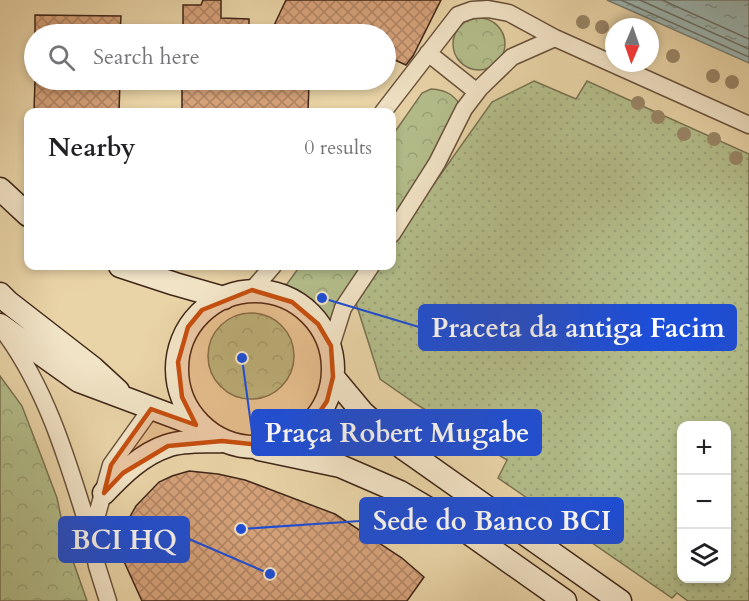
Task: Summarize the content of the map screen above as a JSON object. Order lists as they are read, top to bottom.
{
  "places": [
    "Praceta da antiga Facim",
    "Praça Robert Mugabe",
    "Sede do Banco BCI",
    "BCI HQ"
  ],
  "north": "bottom",
  "page": {
    "search": "Search here",
    "heading": ["Nearby", "0 results"],
    "map_buttons": ["+", "−"]
  }
}
